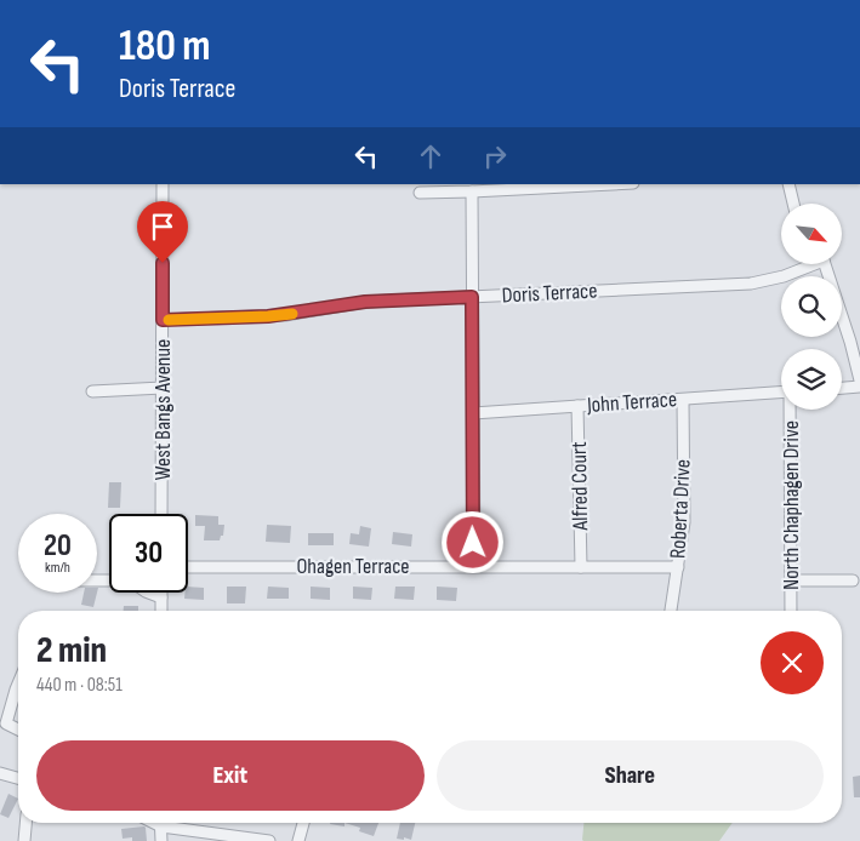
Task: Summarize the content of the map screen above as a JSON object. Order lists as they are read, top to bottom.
{
  "streets": {
    "street": [
      "Doris Terrace",
      "John Terrace",
      "West Bangs Avenue",
      "Alfred Court",
      "North Chaphagen Drive",
      "Roberta Drive",
      "Ohagen Terrace"
    ]
  },
  "crossings": [
    ["Doris Terrace", "West Bangs Avenue"],
    ["John Terrace", "Alfred Court"],
    ["John Terrace", "Roberta Drive"],
    ["Alfred Court", "Ohagen Terrace"],
    ["Roberta Drive", "Ohagen Terrace"]
  ],
  "north": "bottom right",
  "page": {
    "turn": ["180 m", "Doris Terrace"],
    "speed": "20 km/h",
    "limit": "30",
    "heading": ["2 min", "440 m · 08:51"],
    "buttons": ["Exit", "Share"]
  }
}
